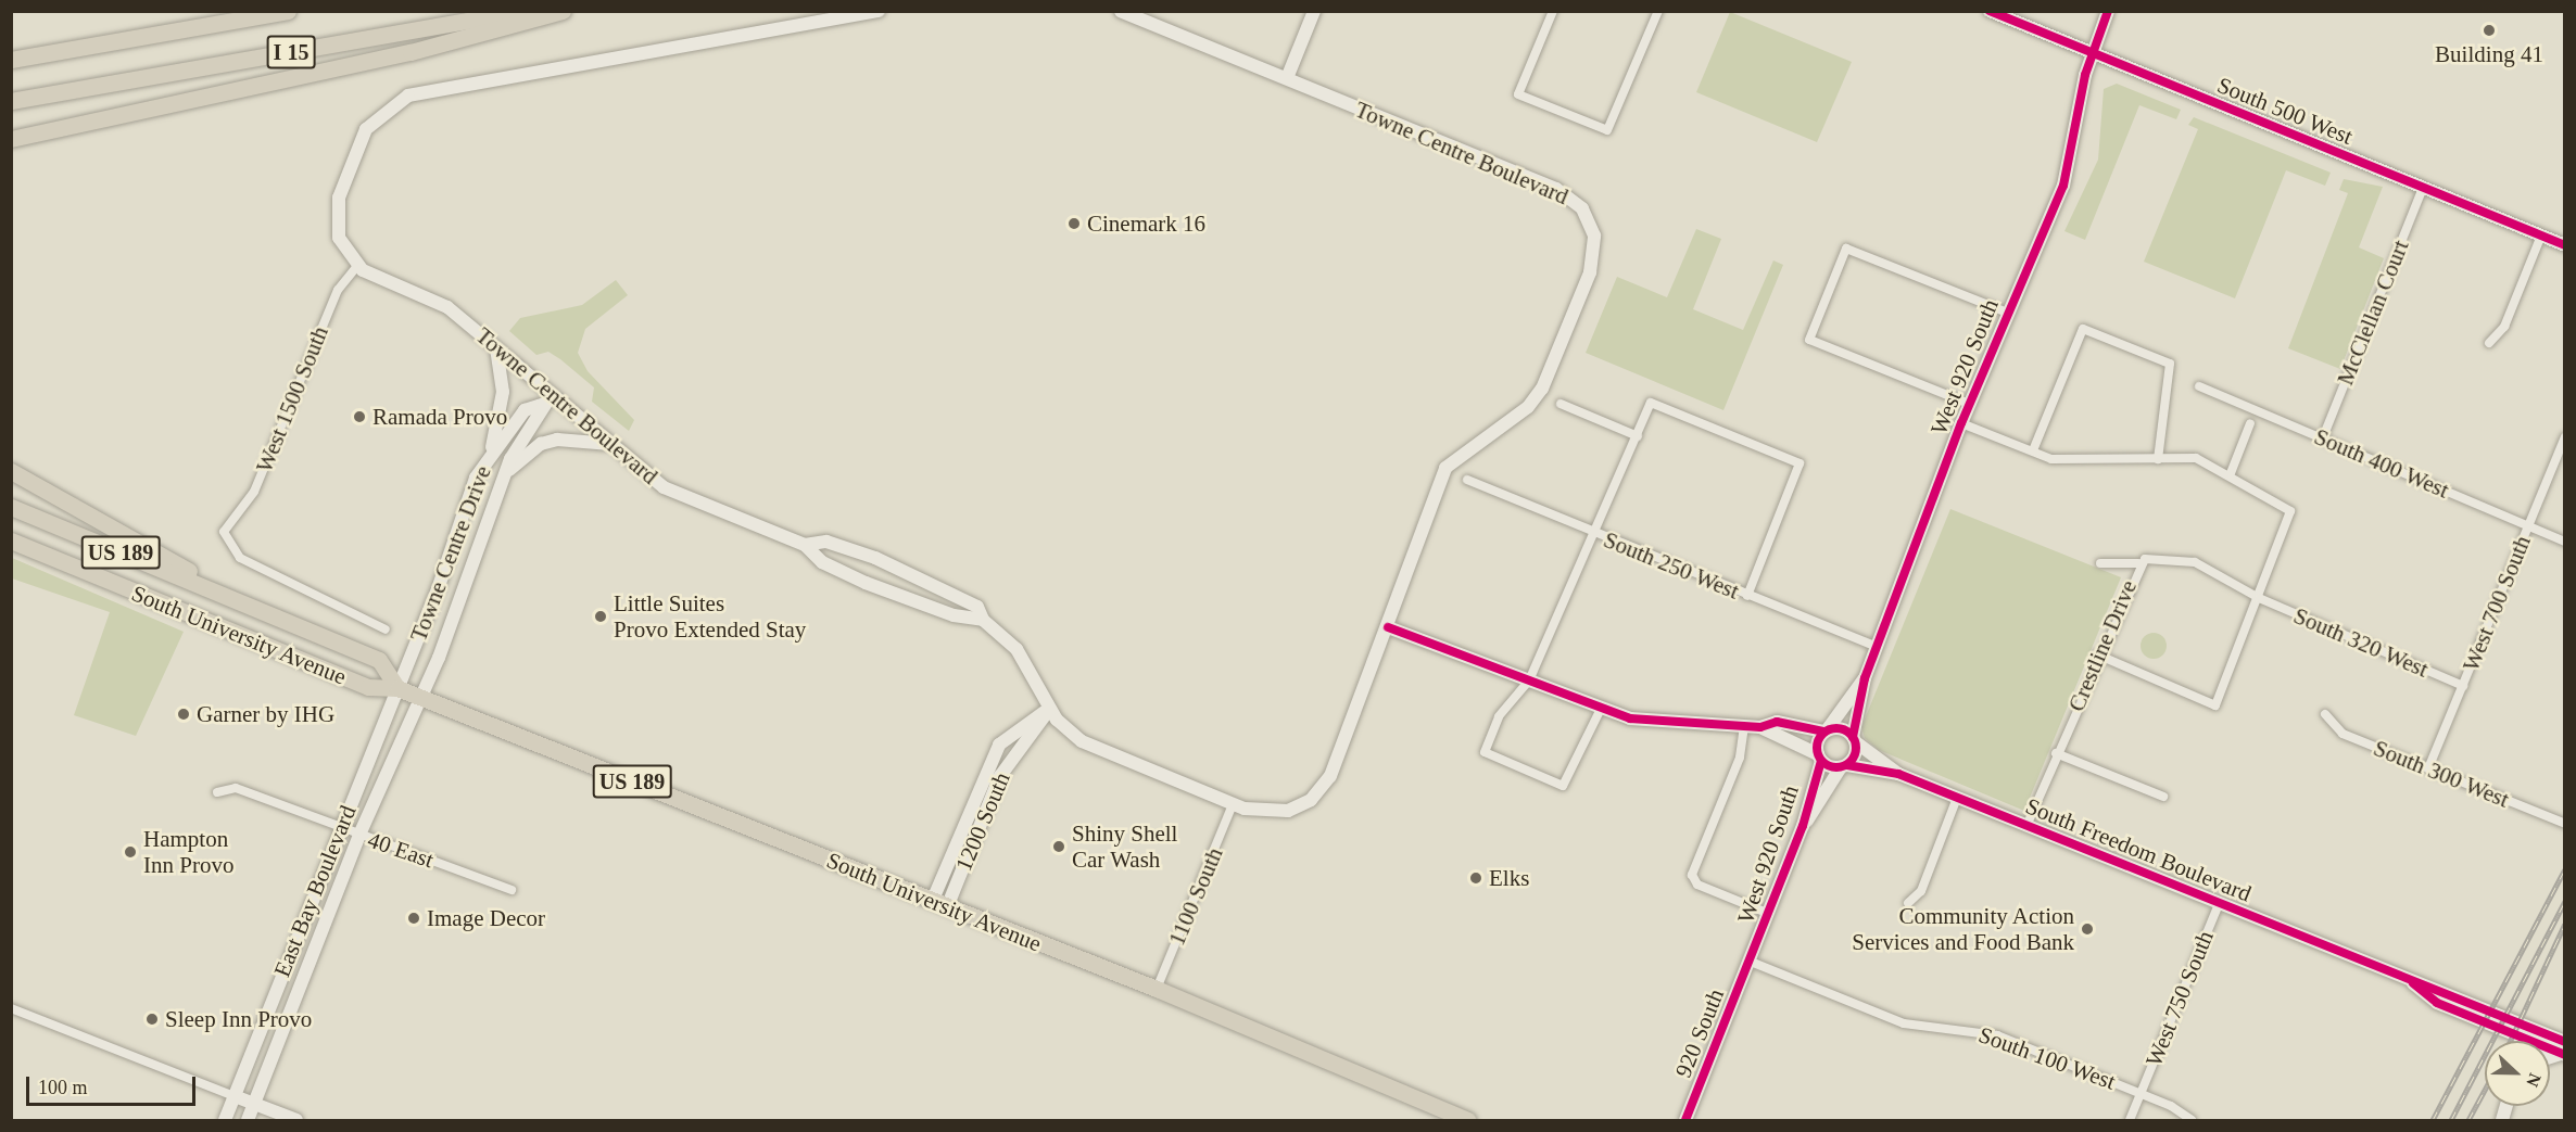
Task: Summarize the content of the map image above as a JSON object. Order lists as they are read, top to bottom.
{
  "streets": {
    "highway": ["I 15", "US 189", "South University Avenue"],
    "street": [
      "South 500 West",
      "Towne Centre Boulevard",
      "McClellan Court",
      "West 920 South",
      "West 1500 South",
      "South 400 West",
      "Towne Centre Drive",
      "South 250 West",
      "West 700 South",
      "South 320 West",
      "Crestline Drive",
      "South 300 West",
      "1200 South",
      "40 East",
      "South Freedom Boulevard",
      "East Bay Boulevard",
      "1100 South",
      "West 750 South",
      "920 South",
      "South 100 West"
    ]
  },
  "crossings": [
    ["South 500 West", "McClellan Court"],
    ["South 500 West", "West 920 South"],
    ["Towne Centre Boulevard", "West 1500 South"],
    ["Towne Centre Boulevard", "Towne Centre Drive"],
    ["Towne Centre Boulevard", "1200 South"],
    ["Towne Centre Boulevard", "1100 South"],
    ["McClellan Court", "South 400 West"],
    ["West 920 South", "South 250 West"],
    ["West 920 South", "South Freedom Boulevard"],
    ["West 920 South", "920 South"],
    ["West 920 South", "South 100 West"],
    ["South 400 West", "West 700 South"],
    ["Towne Centre Drive", "South University Avenue"],
    ["Towne Centre Drive", "East Bay Boulevard"],
    ["West 700 South", "South 320 West"],
    ["West 700 South", "South 300 West"],
    ["South University Avenue", "1200 South"],
    ["South University Avenue", "East Bay Boulevard"],
    ["South University Avenue", "1100 South"],
    ["South 320 West", "Crestline Drive"],
    ["Crestline Drive", "South Freedom Boulevard"],
    ["40 East", "East Bay Boulevard"],
    ["South Freedom Boulevard", "West 750 South"],
    ["West 750 South", "South 100 West"],
    ["920 South", "South 100 West"]
  ],
  "places": [
    "Building 41",
    "Cinemark 16",
    "Ramada Provo",
    "Little Suites Provo Extended Stay",
    "Garner by IHG",
    "Shiny Shell Car Wash",
    "Hampton Inn Provo",
    "Elks",
    "Image Decor",
    "Community Action Services and Food Bank",
    "Sleep Inn Provo"
  ],
  "scale_bar": "100 m",
  "north": "right"
}
